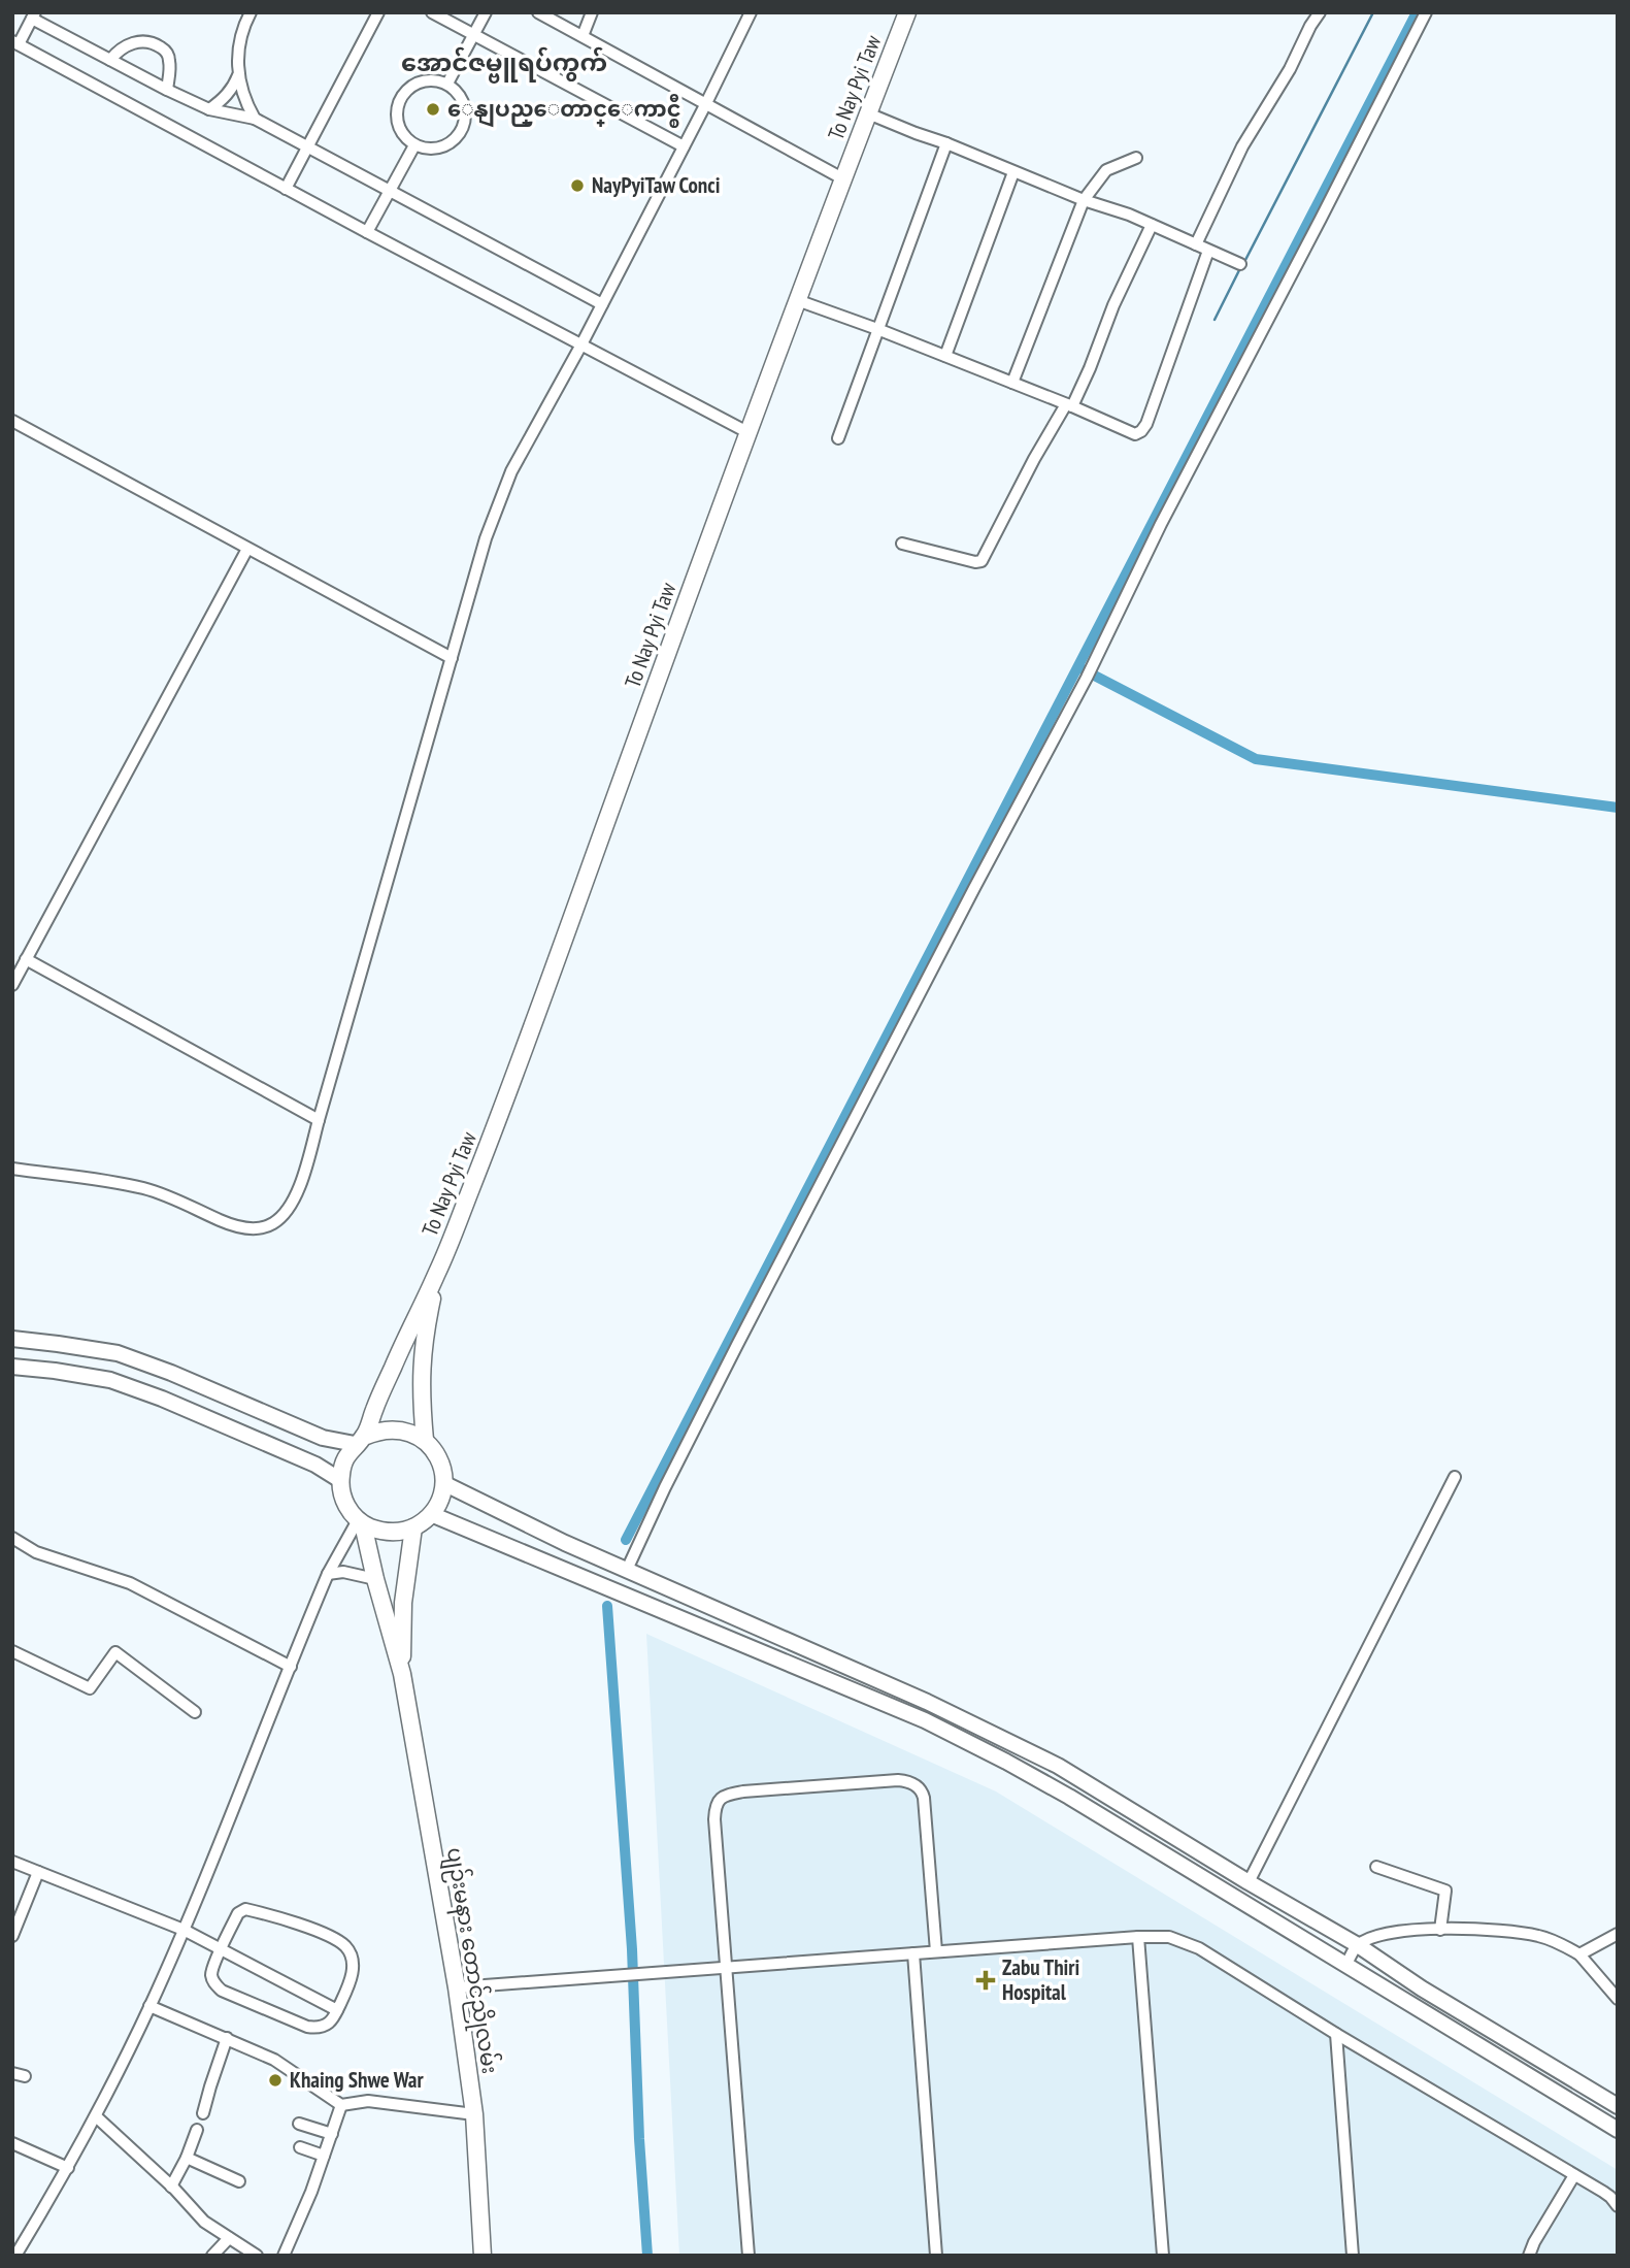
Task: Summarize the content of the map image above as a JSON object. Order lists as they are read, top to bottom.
{
  "streets": {
    "main road": ["To Nay Pyi Taw", "ပျဉ်းမနား တောင်ညိုလမ်း"]
  },
  "districts": ["အောင်ဇမ္ဗူရပ်ကွက်"],
  "places": {
    "other": ["ေနျပည္ေတာင္ေကာင္စီ", "NayPyiTaw Conci", "Khaing Shwe War"],
    "health": ["Zabu Thiri Hospital"]
  }
}
